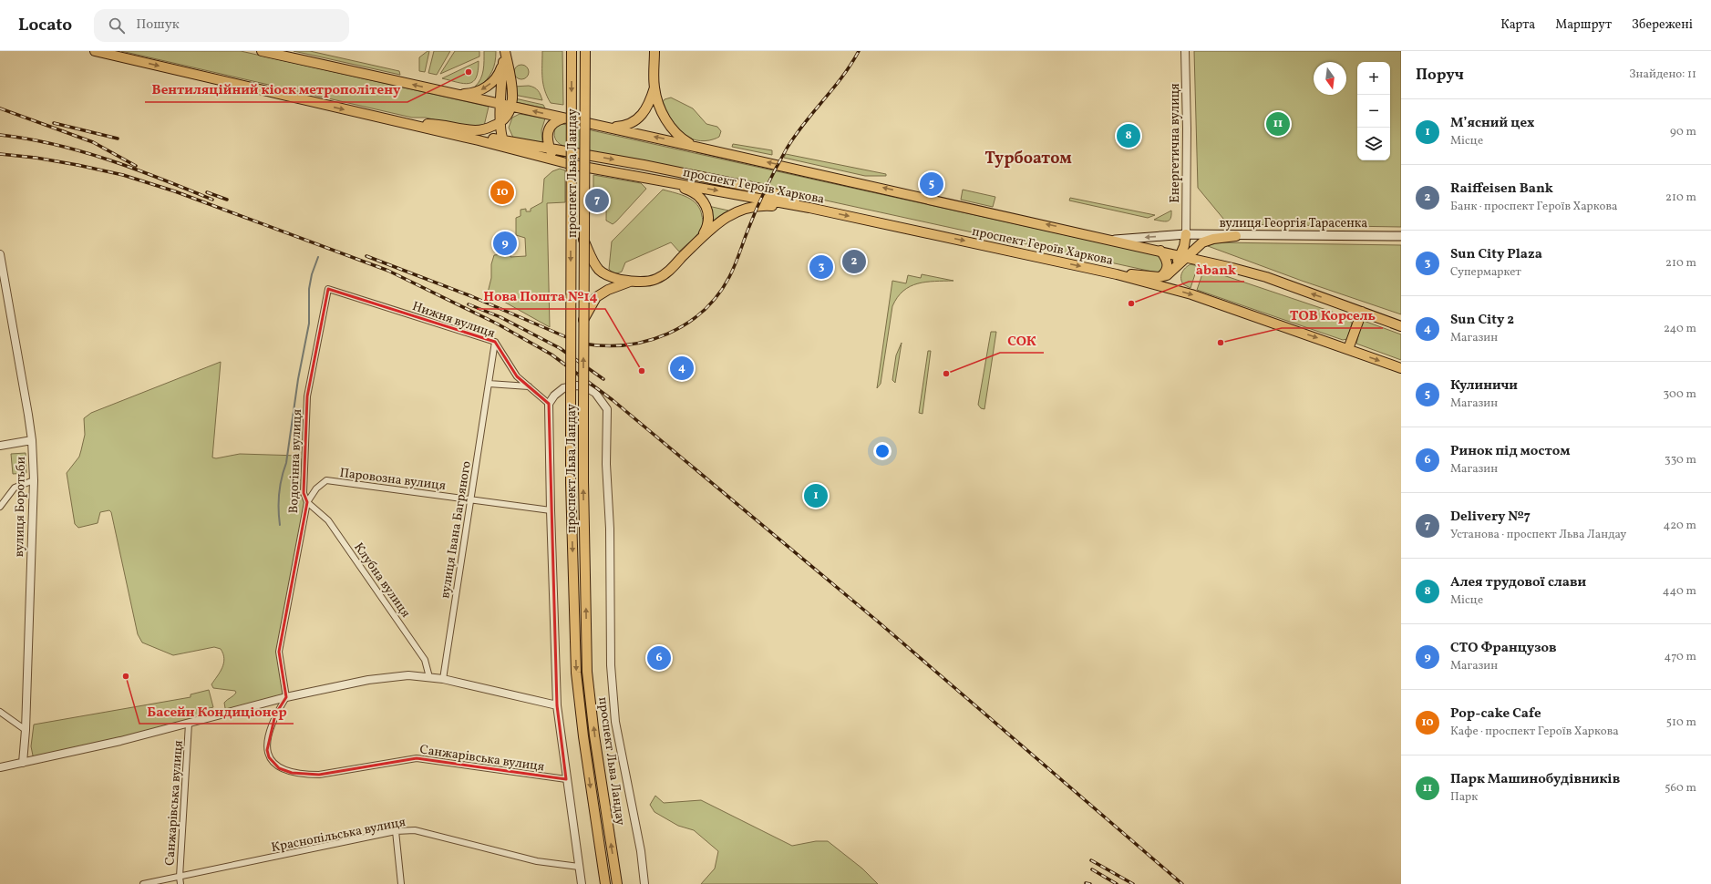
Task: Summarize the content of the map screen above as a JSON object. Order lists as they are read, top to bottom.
{
  "streets": {
    "main road": ["проспект Льва Ландау", "проспект Героїв Харкова", "вулиця Георгія Тарасенка"],
    "street": [
      "Енергетична вулиця",
      "Нижня вулиця",
      "Водогінна вулиця",
      "Паровозна вулиця",
      "вулиця Боротьби",
      "вулиця Івана Багряного",
      "Клубна вулиця",
      "Санжарівська вулиця",
      "Краснопільська вулиця"
    ]
  },
  "crossings": [
    ["Енергетична вулиця", "вулиця Георгія Тарасенка"],
    ["проспект Героїв Харкова", "вулиця Георгія Тарасенка"],
    ["Нижня вулиця", "Водогінна вулиця"],
    ["Нижня вулиця", "вулиця Івана Багряного"],
    ["Водогінна вулиця", "Паровозна вулиця"],
    ["Водогінна вулиця", "Клубна вулиця"],
    ["Водогінна вулиця", "Санжарівська вулиця"],
    ["Паровозна вулиця", "вулиця Івана Багряного"],
    ["Паровозна вулиця", "Клубна вулиця"],
    ["Санжарівська вулиця", "Краснопільська вулиця"]
  ],
  "districts": ["Турбоатом"],
  "places": [
    "Вентиляційний кіоск метрополітену",
    "àbank",
    "ТОВ Корсель",
    "Нова Пошта №14",
    "СОК",
    "Басейн Кондиціонер"
  ],
  "north": "bottom",
  "page": {
    "header": "Locato",
    "search": "Пошук",
    "nav": ["Карта", "Маршрут", "Збережені"],
    "heading": ["Поруч", "Знайдено: 11"],
    "map_buttons": ["+", "−"],
    "list": [
      {
        "mark": "1",
        "name": "М’ясний цех",
        "note": "Місце",
        "value": "90 m"
      },
      {
        "mark": "2",
        "name": "Raiffeisen Bank",
        "note": "Банк · проспект Героїв Харкова",
        "value": "210 m"
      },
      {
        "mark": "3",
        "name": "Sun City Plaza",
        "note": "Супермаркет",
        "value": "210 m"
      },
      {
        "mark": "4",
        "name": "Sun City 2",
        "note": "Магазин",
        "value": "240 m"
      },
      {
        "mark": "5",
        "name": "Кулиничи",
        "note": "Магазин",
        "value": "300 m"
      },
      {
        "mark": "6",
        "name": "Ринок під мостом",
        "note": "Магазин",
        "value": "330 m"
      },
      {
        "mark": "7",
        "name": "Delivery №7",
        "note": "Установа · проспект Льва Ландау",
        "value": "420 m"
      },
      {
        "mark": "8",
        "name": "Алея трудової слави",
        "note": "Місце",
        "value": "440 m"
      },
      {
        "mark": "9",
        "name": "СТО Французов",
        "note": "Магазин",
        "value": "470 m"
      },
      {
        "mark": "10",
        "name": "Pop-cake Cafe",
        "note": "Кафе · проспект Героїв Харкова",
        "value": "510 m"
      },
      {
        "mark": "11",
        "name": "Парк Машинобудівників",
        "note": "Парк",
        "value": "560 m"
      }
    ],
    "pins": [
      "11",
      "8",
      "5",
      "10",
      "7",
      "9",
      "2",
      "3",
      "4",
      "1",
      "6"
    ]
  }
}
